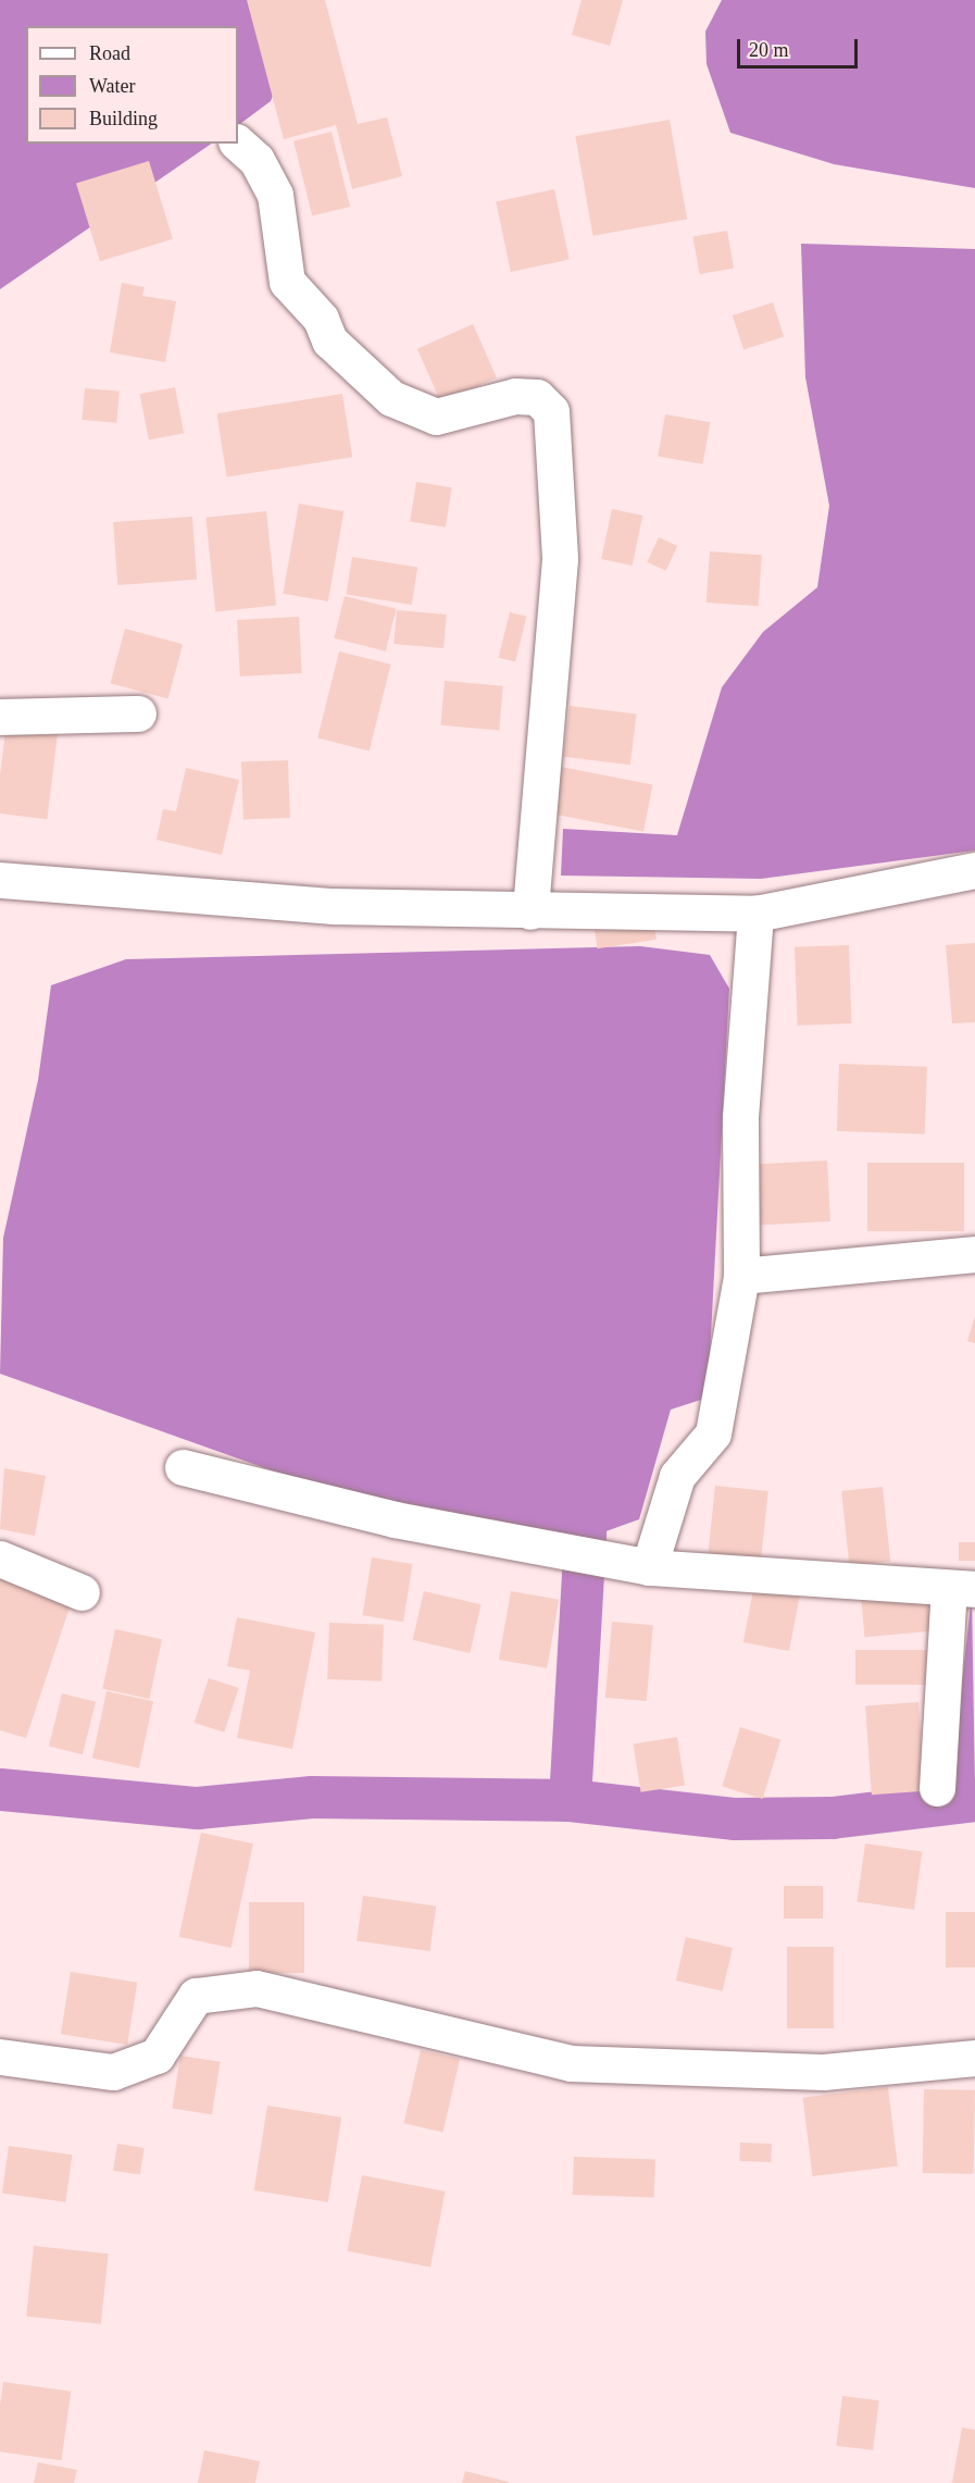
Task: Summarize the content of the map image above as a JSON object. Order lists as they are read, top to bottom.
{
  "legend": ["Road", "Water", "Building"],
  "scale_bar": "20 m"
}
